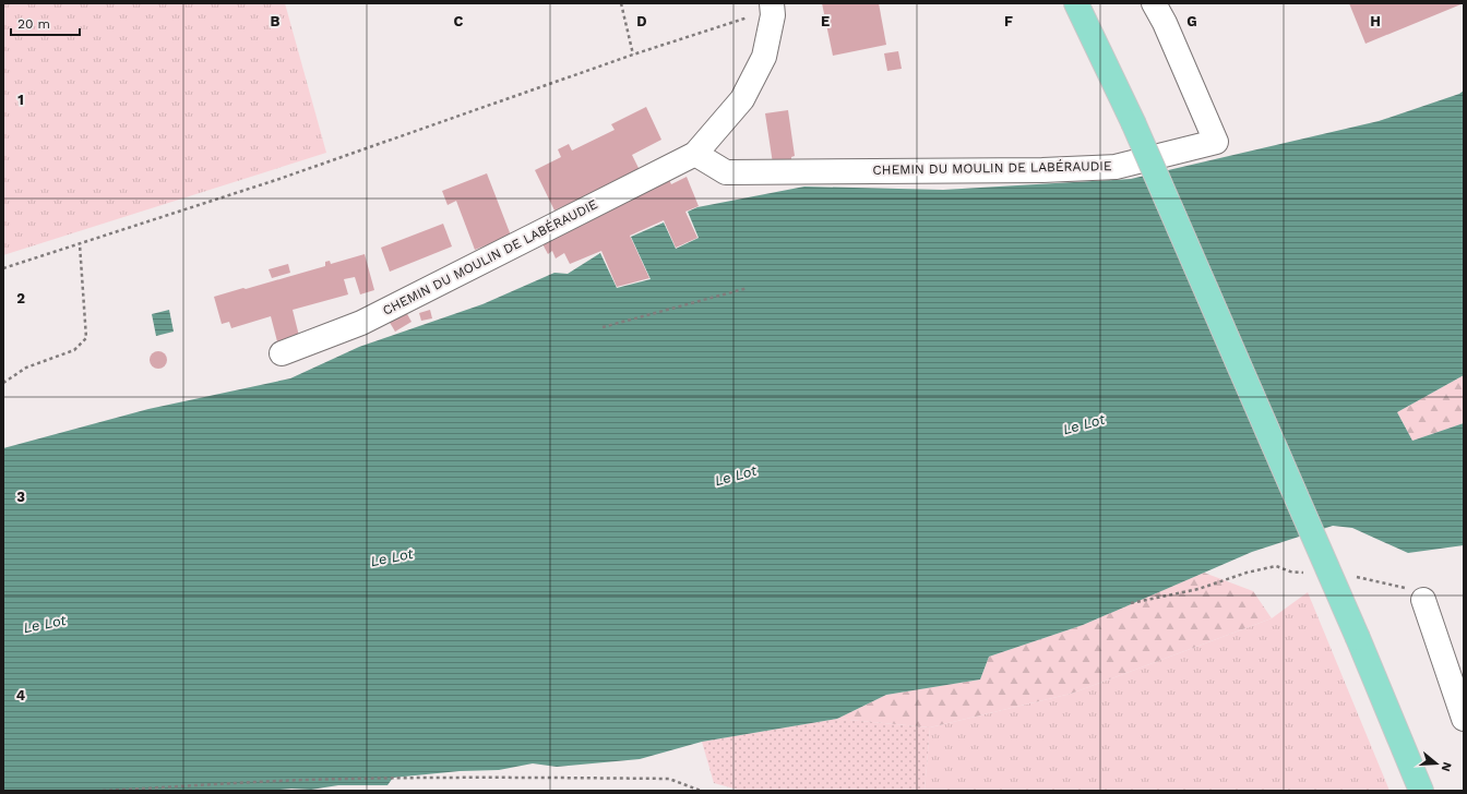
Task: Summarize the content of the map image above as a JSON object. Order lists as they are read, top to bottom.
{
  "streets": {
    "street": ["CHEMIN DU MOULIN DE LABÉRAUDIE"]
  },
  "water": ["Le Lot"],
  "scale_bar": "20 m",
  "north": "right",
  "grid": {
    "columns": [
      "B",
      "C",
      "D",
      "E",
      "F",
      "G",
      "H"
    ],
    "rows": [
      "1",
      "2",
      "3",
      "4"
    ]
  }
}
